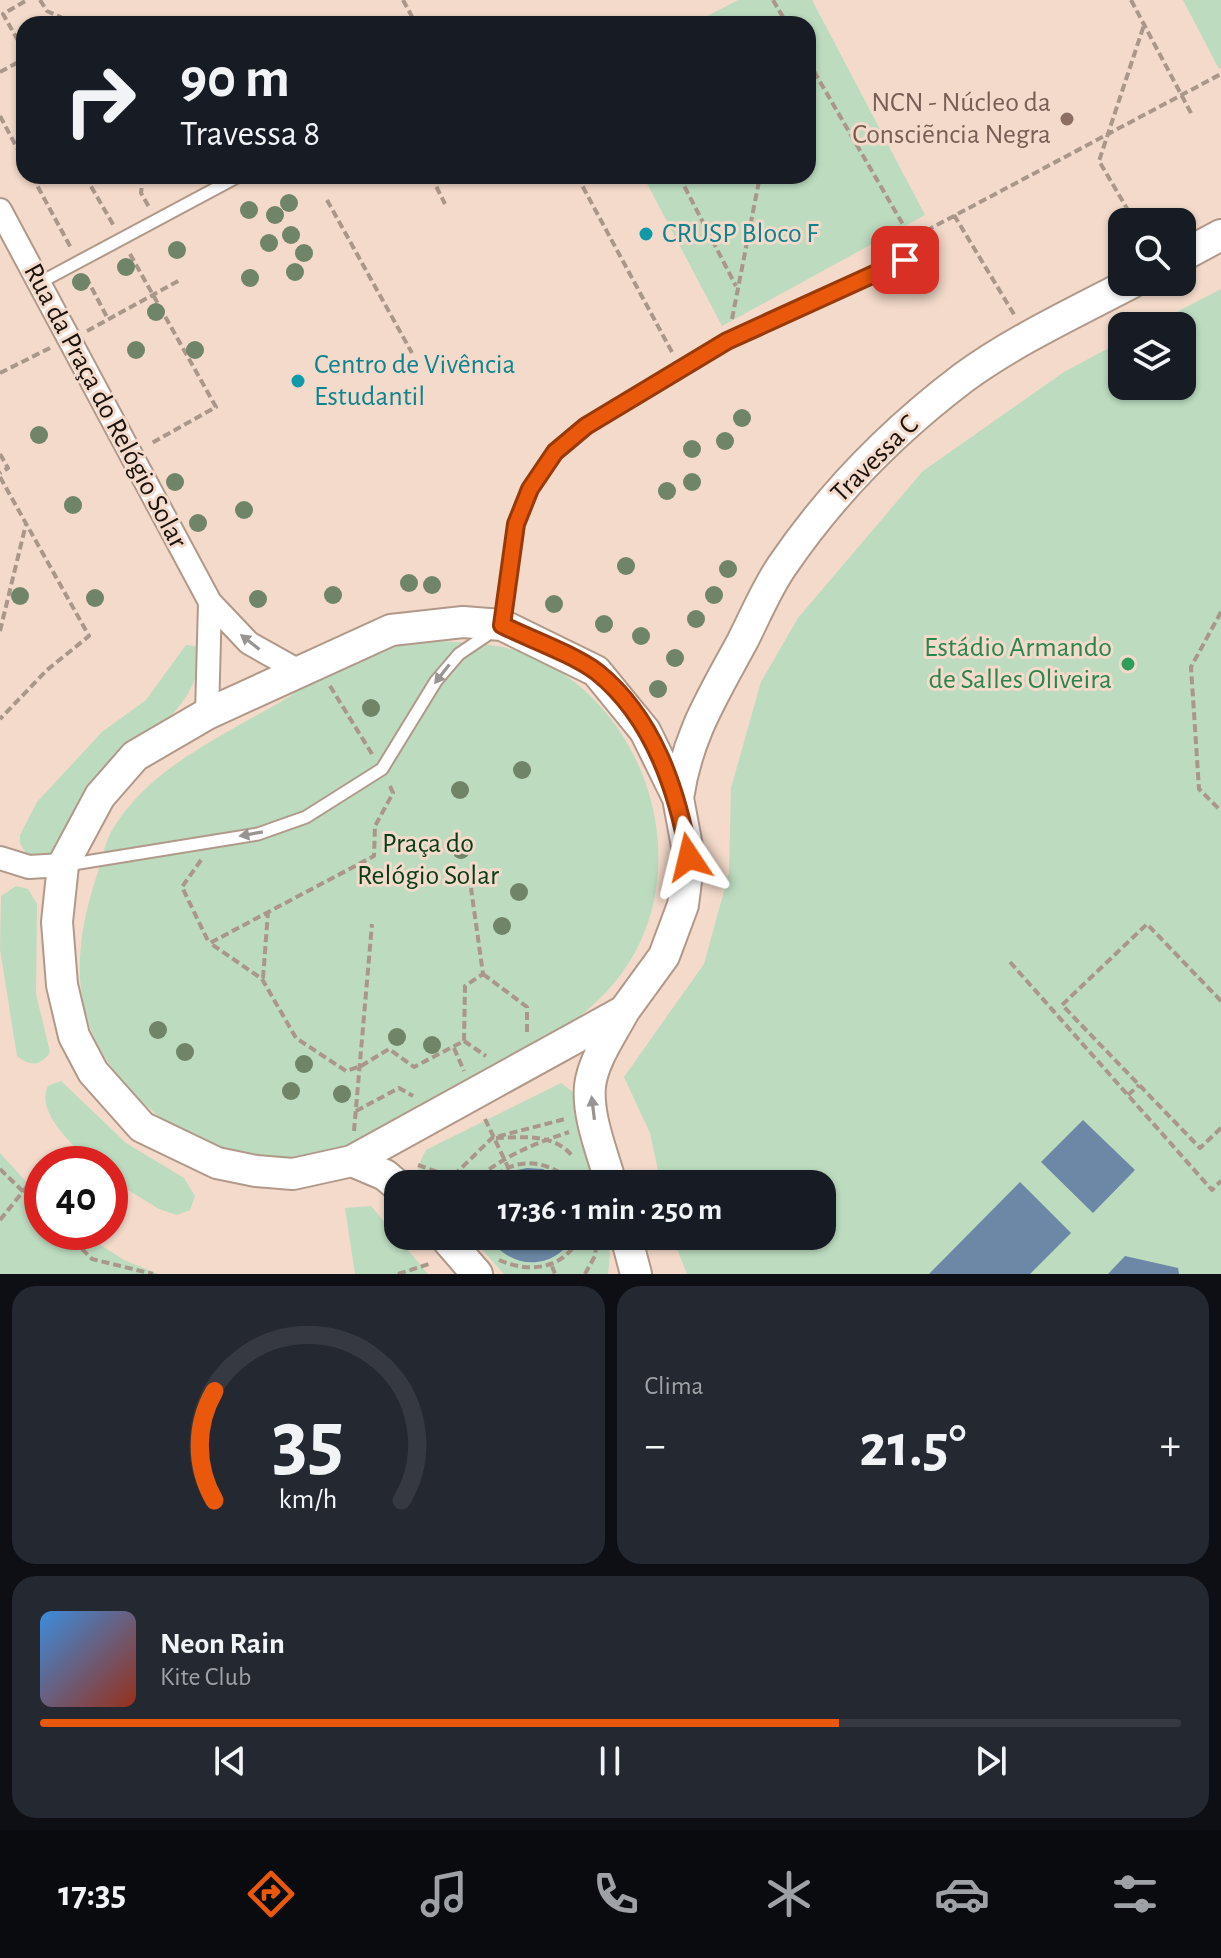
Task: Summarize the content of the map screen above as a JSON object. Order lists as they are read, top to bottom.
{
  "streets": {
    "street": ["Rua da Praça do Relógio Solar", "Travessa C"]
  },
  "parks": ["Praça do Relógio Solar"],
  "places": [
    "NCN - Núcleo da Consciẽncia Negra",
    "CRUSP Bloco F",
    "Centro de Vivência Estudantil",
    "Estádio Armando de Salles Oliveira"
  ],
  "page": {
    "turn": ["90 m", "Travessa 8"],
    "limit": "40",
    "trip": "17:36 · 1 min · 250 m",
    "tile": "Clima",
    "heat": ["−", "21.5°", "+"],
    "song": ["Neon Rain", "Kite Club"],
    "tabs": "17:35",
    "gauge": ["35", "km/h"]
  }
}
